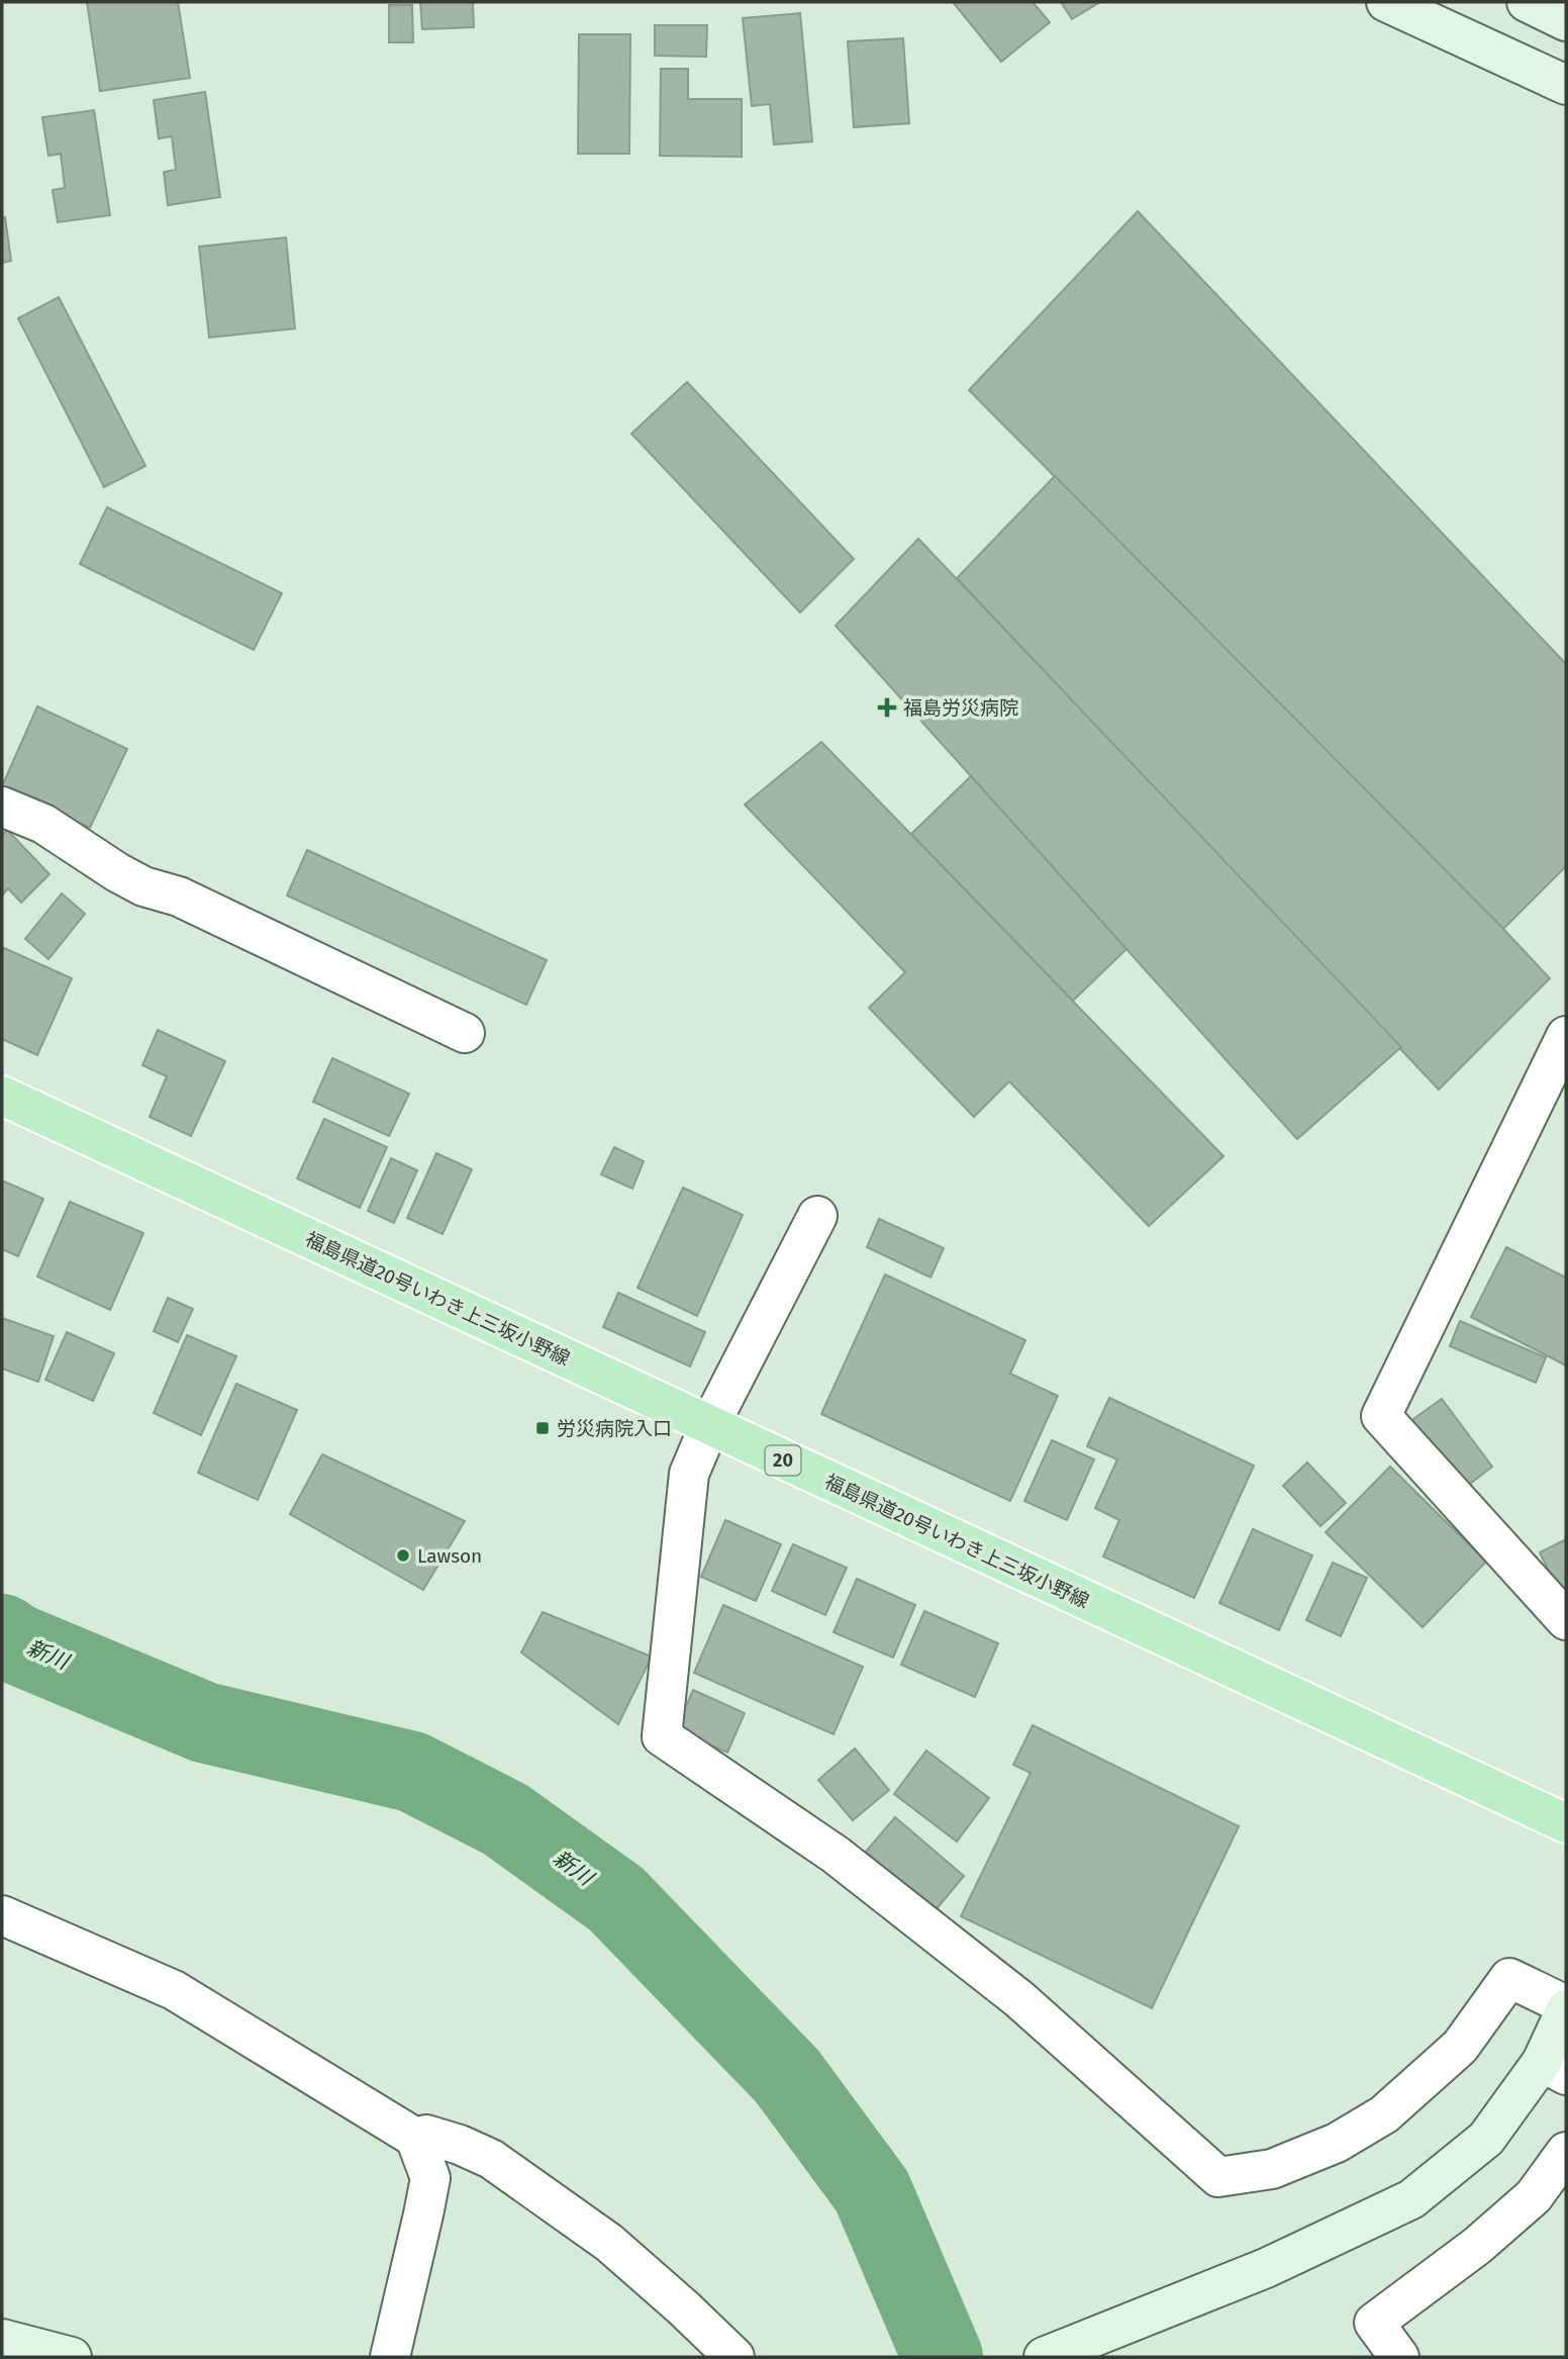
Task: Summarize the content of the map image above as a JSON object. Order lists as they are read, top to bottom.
{
  "streets": {
    "main road": ["福島県道20号いわき上三坂小野線", "20"]
  },
  "water": ["新川"],
  "places": {
    "health": ["福島労災病院"],
    "transit": ["労災病院入口"],
    "other": ["Lawson"]
  }
}
